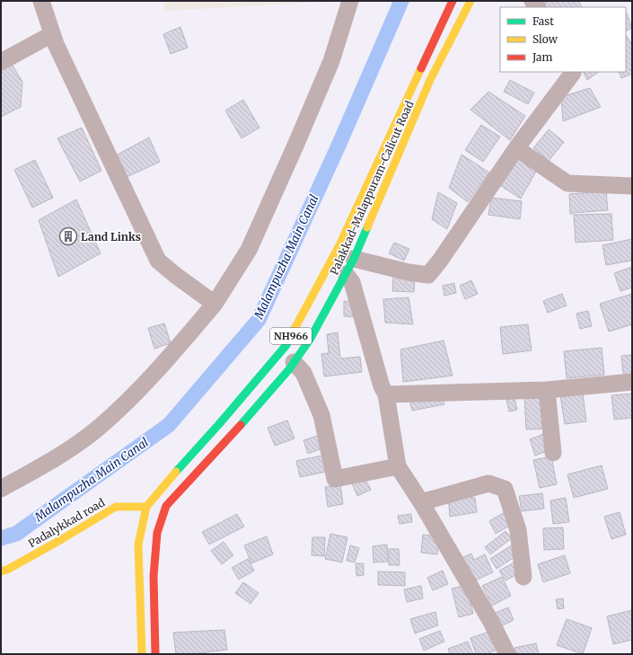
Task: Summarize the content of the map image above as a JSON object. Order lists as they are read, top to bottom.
{
  "streets": {
    "main road": ["Palakkad-Malappuram-Calicut Road", "NH966", "Padalykkad road"]
  },
  "crossings": [
    ["Palakkad-Malappuram-Calicut Road", "Padalykkad road"]
  ],
  "water": ["Malampuzha Main Canal"],
  "places": {
    "building": ["Land Links"]
  },
  "legend": ["Fast", "Slow", "Jam"]
}
